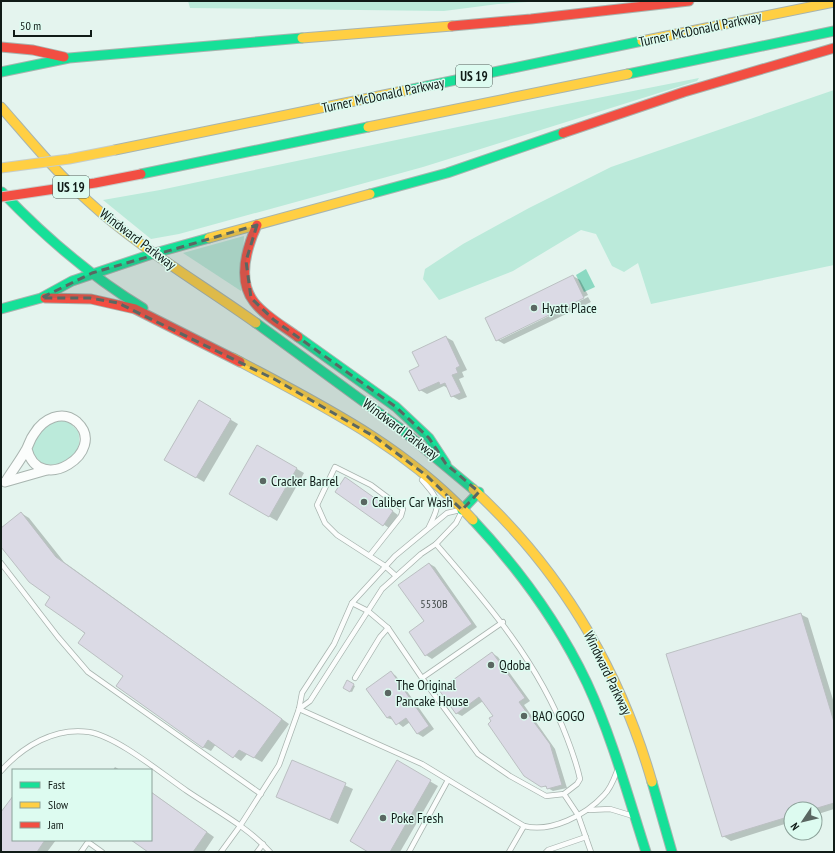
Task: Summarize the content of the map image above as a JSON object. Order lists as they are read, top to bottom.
{
  "streets": {
    "main road": ["Turner McDonald Parkway", "US 19", "Windward Parkway"]
  },
  "places": [
    "Hyatt Place",
    "Cracker Barrel",
    "Caliber Car Wash",
    "Qdoba",
    "The Original Pancake House",
    "BAO GOGO",
    "Poke Fresh"
  ],
  "house_numbers": ["5530B"],
  "legend": ["Fast", "Slow", "Jam"],
  "scale_bar": "50 m",
  "north": "bottom left"
}
